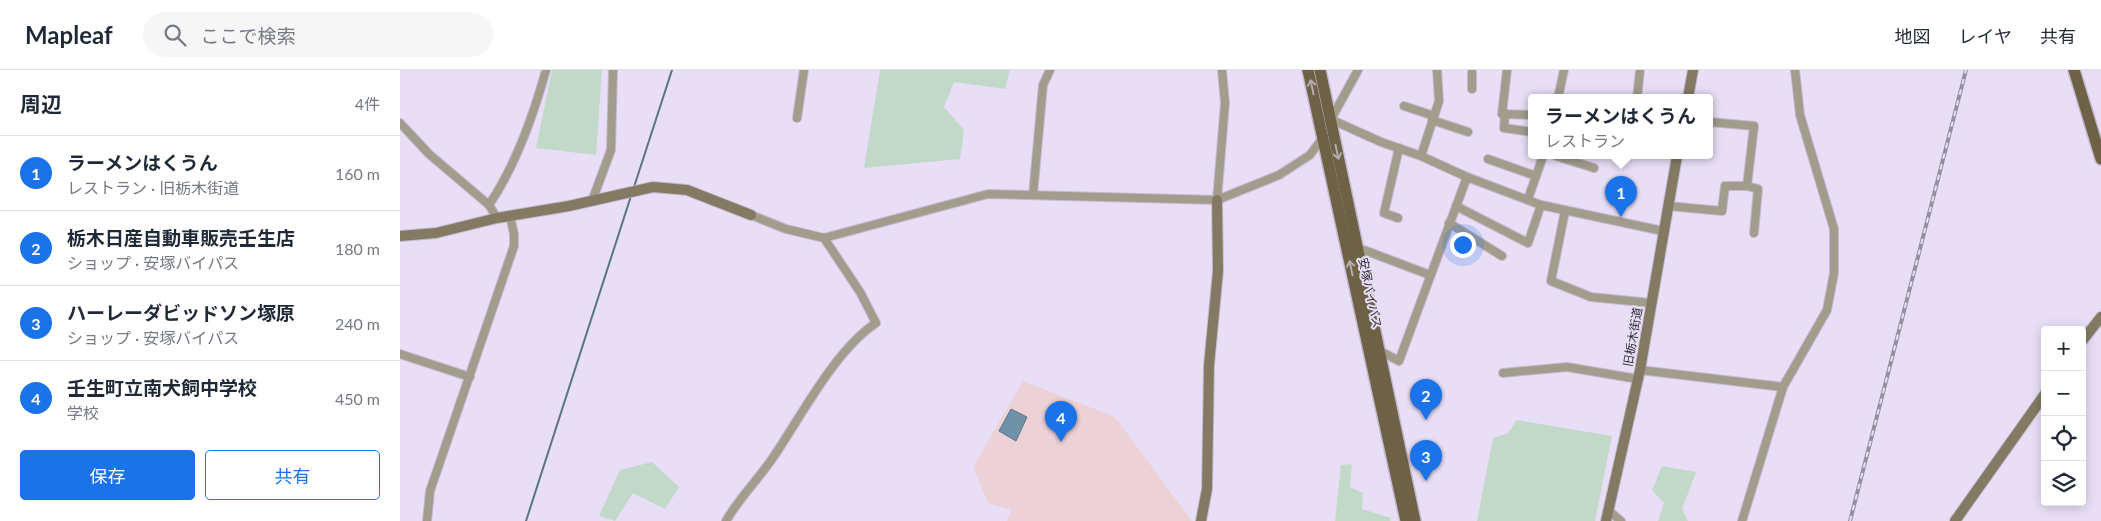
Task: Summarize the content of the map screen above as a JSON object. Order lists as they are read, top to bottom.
{
  "streets": {
    "main road": ["安塚バイパス"],
    "street": ["旧栃木街道"]
  },
  "page": {
    "header": "Mapleaf",
    "search": "ここで検索",
    "nav": ["地図", "レイヤ", "共有"],
    "heading": ["周辺", "4件"],
    "popup": ["ラーメンはくうん", "レストラン"],
    "list": [
      {
        "mark": "1",
        "name": "ラーメンはくうん",
        "note": "レストラン · 旧栃木街道",
        "value": "160 m"
      },
      {
        "mark": "2",
        "name": "栃木日産自動車販売壬生店",
        "note": "ショップ · 安塚バイパス",
        "value": "180 m"
      },
      {
        "mark": "3",
        "name": "ハーレーダビッドソン塚原",
        "note": "ショップ · 安塚バイパス",
        "value": "240 m"
      },
      {
        "mark": "4",
        "name": "壬生町立南犬飼中学校",
        "note": "学校",
        "value": "450 m"
      }
    ],
    "pins": [
      "1",
      "2",
      "4",
      "3"
    ],
    "map_buttons": ["+", "−"],
    "buttons": ["保存", "共有"]
  }
}
